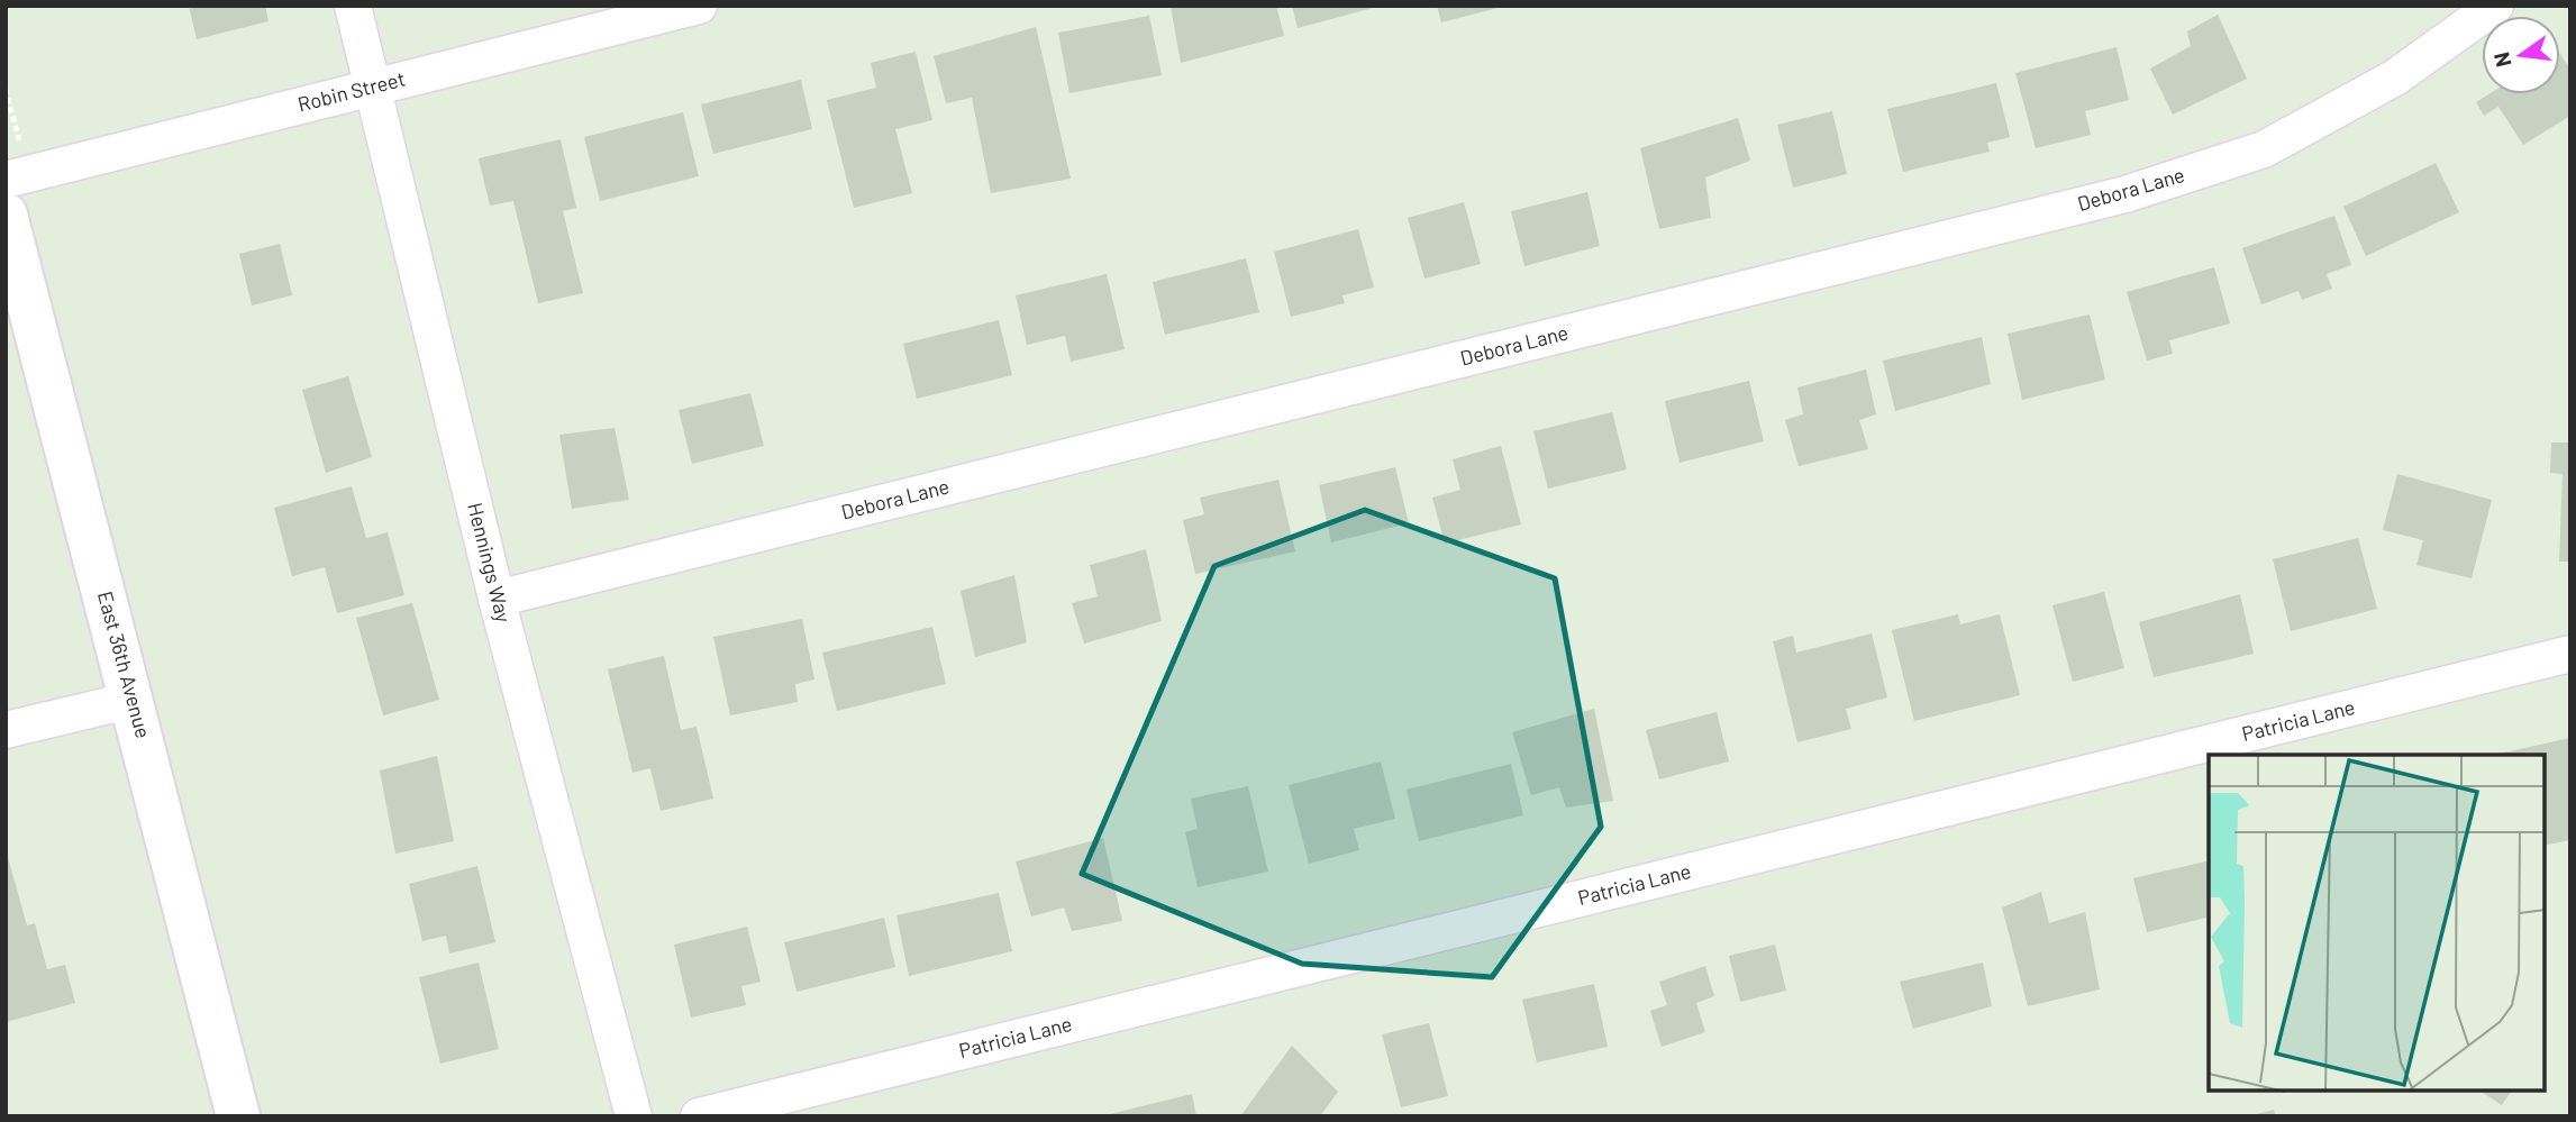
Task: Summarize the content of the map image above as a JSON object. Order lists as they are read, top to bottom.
{
  "streets": {
    "street": [
      "Robin Street",
      "Debora Lane",
      "Hennings Way",
      "East 36th Avenue",
      "Patricia Lane"
    ]
  },
  "crossings": [
    ["Robin Street", "Hennings Way"],
    ["Debora Lane", "Hennings Way"]
  ],
  "north": "left"
}
